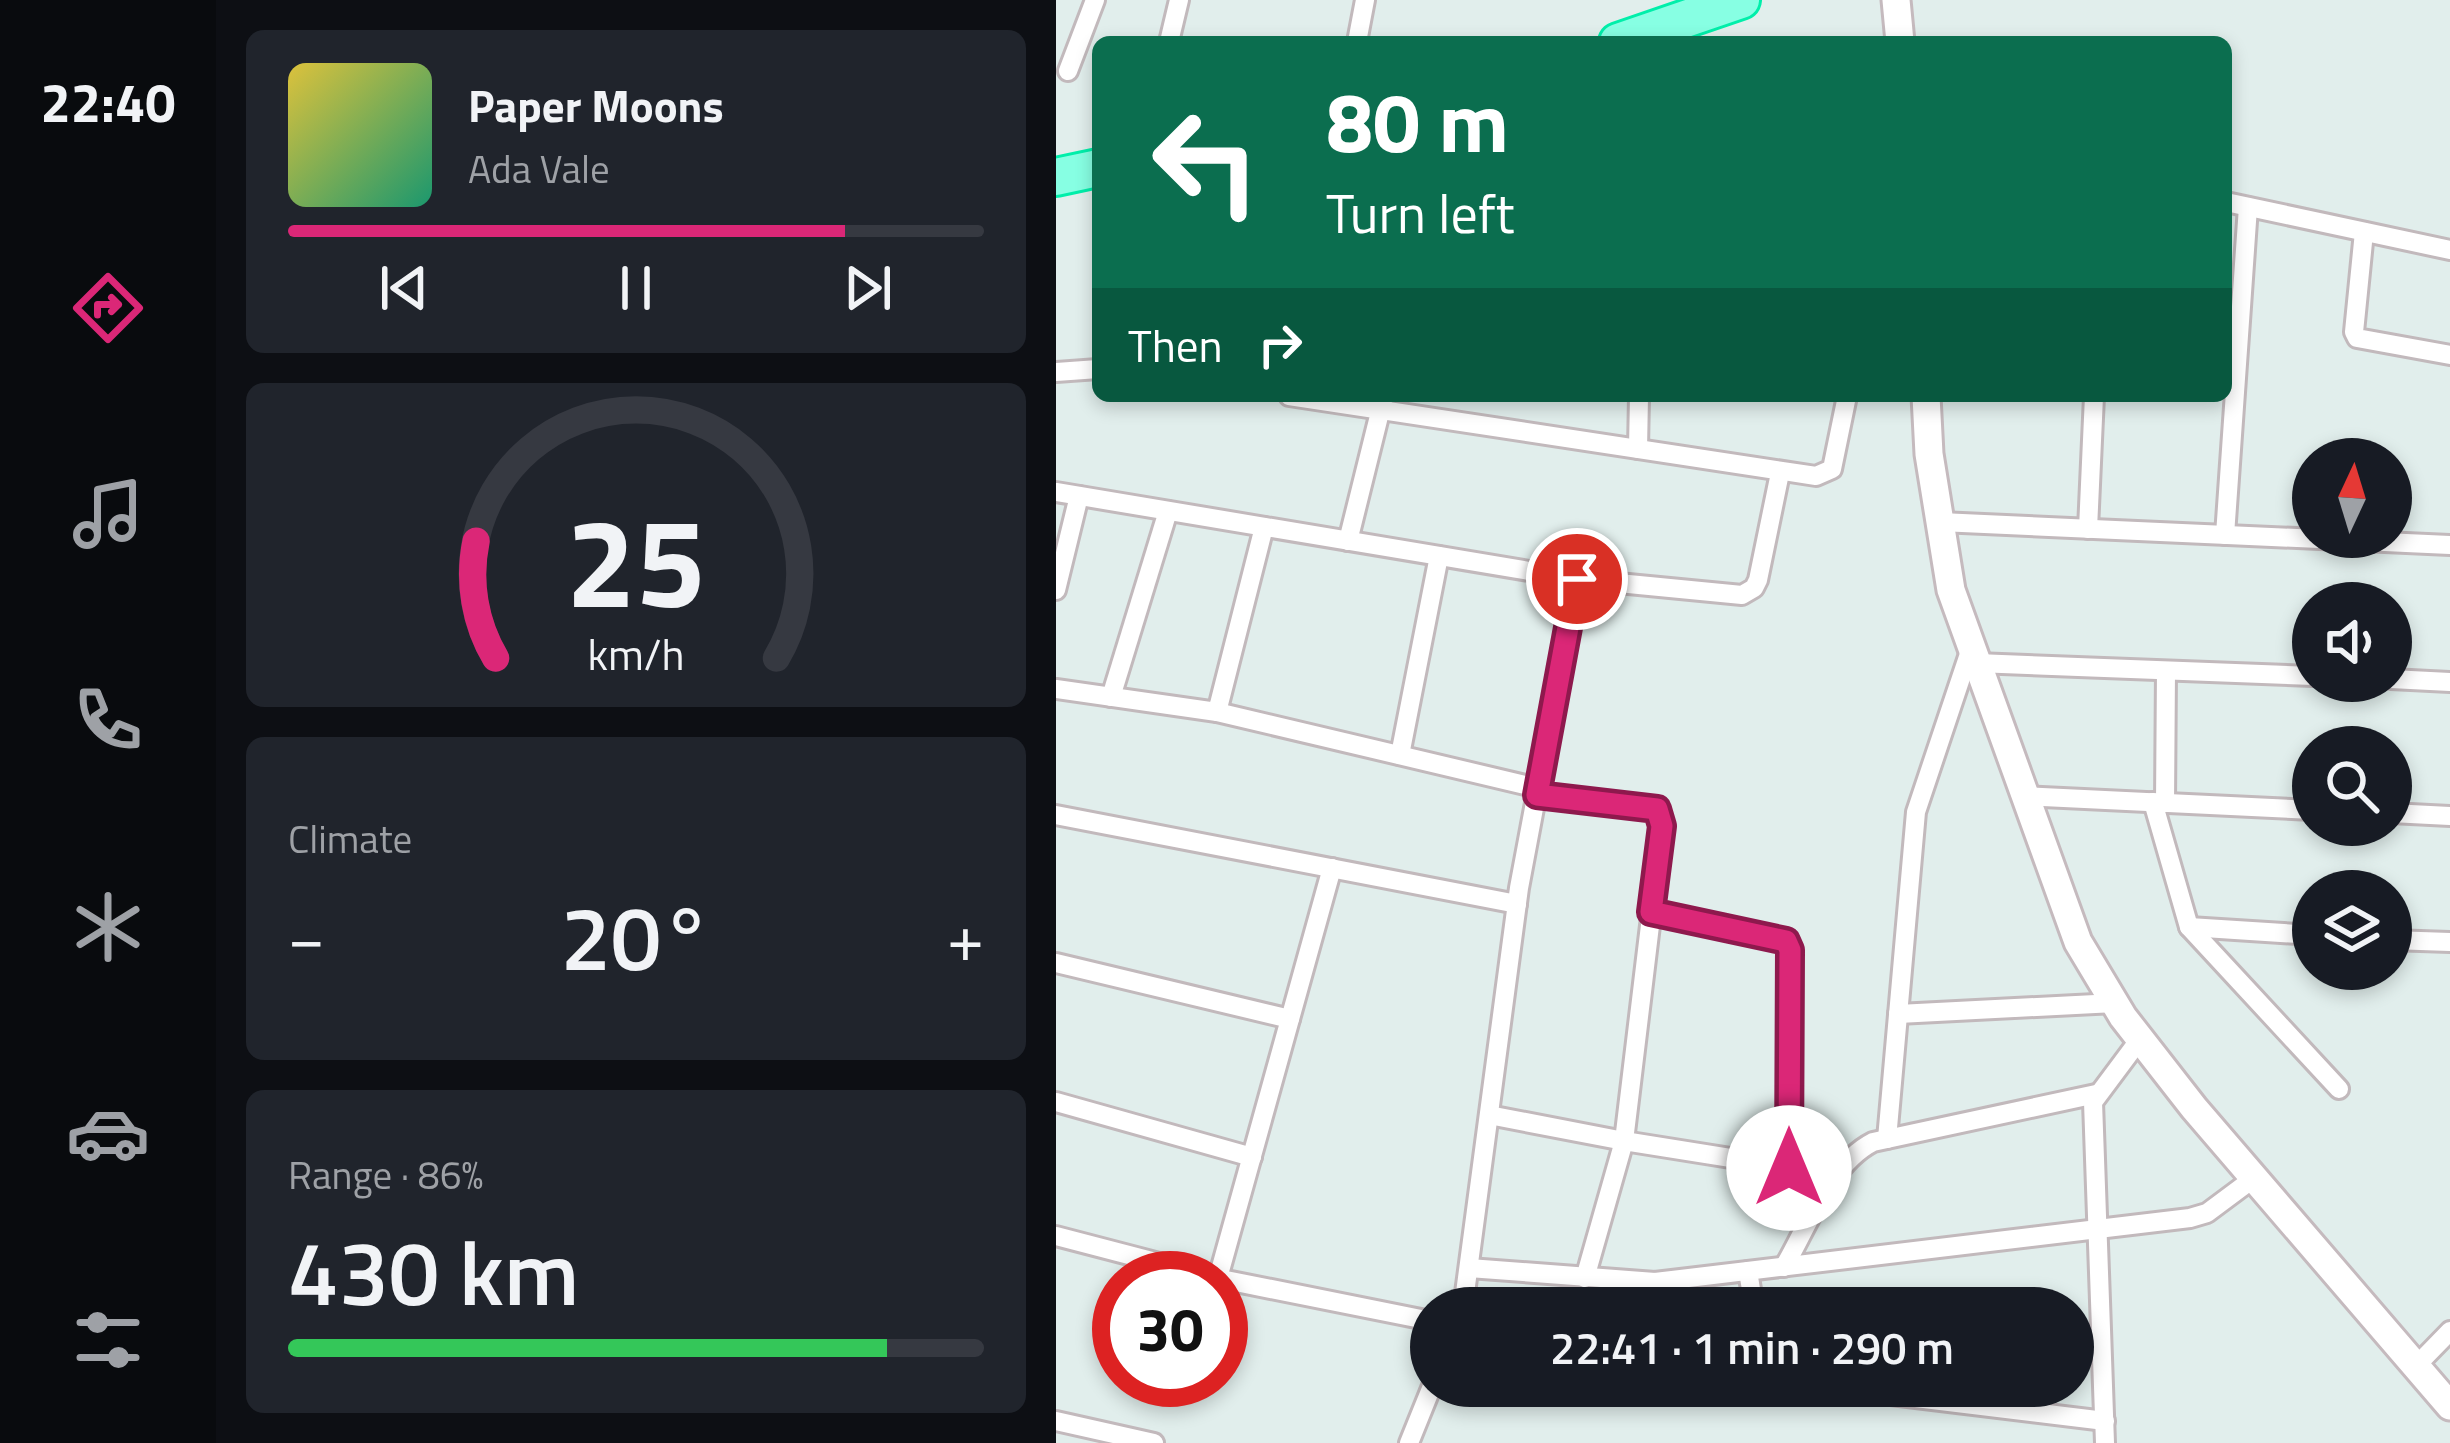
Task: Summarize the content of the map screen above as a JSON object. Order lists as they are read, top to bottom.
{
  "north": "top",
  "page": {
    "tabs": "22:40",
    "turn": ["80 m", "Turn left"],
    "song": ["Paper Moons", "Ada Vale"],
    "then": "Then",
    "tile": [
      "Climate",
      ["Range · 86%", "430 km"]
    ],
    "heat": ["−", "20°", "+"],
    "limit": "30",
    "trip": "22:41 · 1 min · 290 m",
    "gauge": ["25", "km/h"]
  }
}
